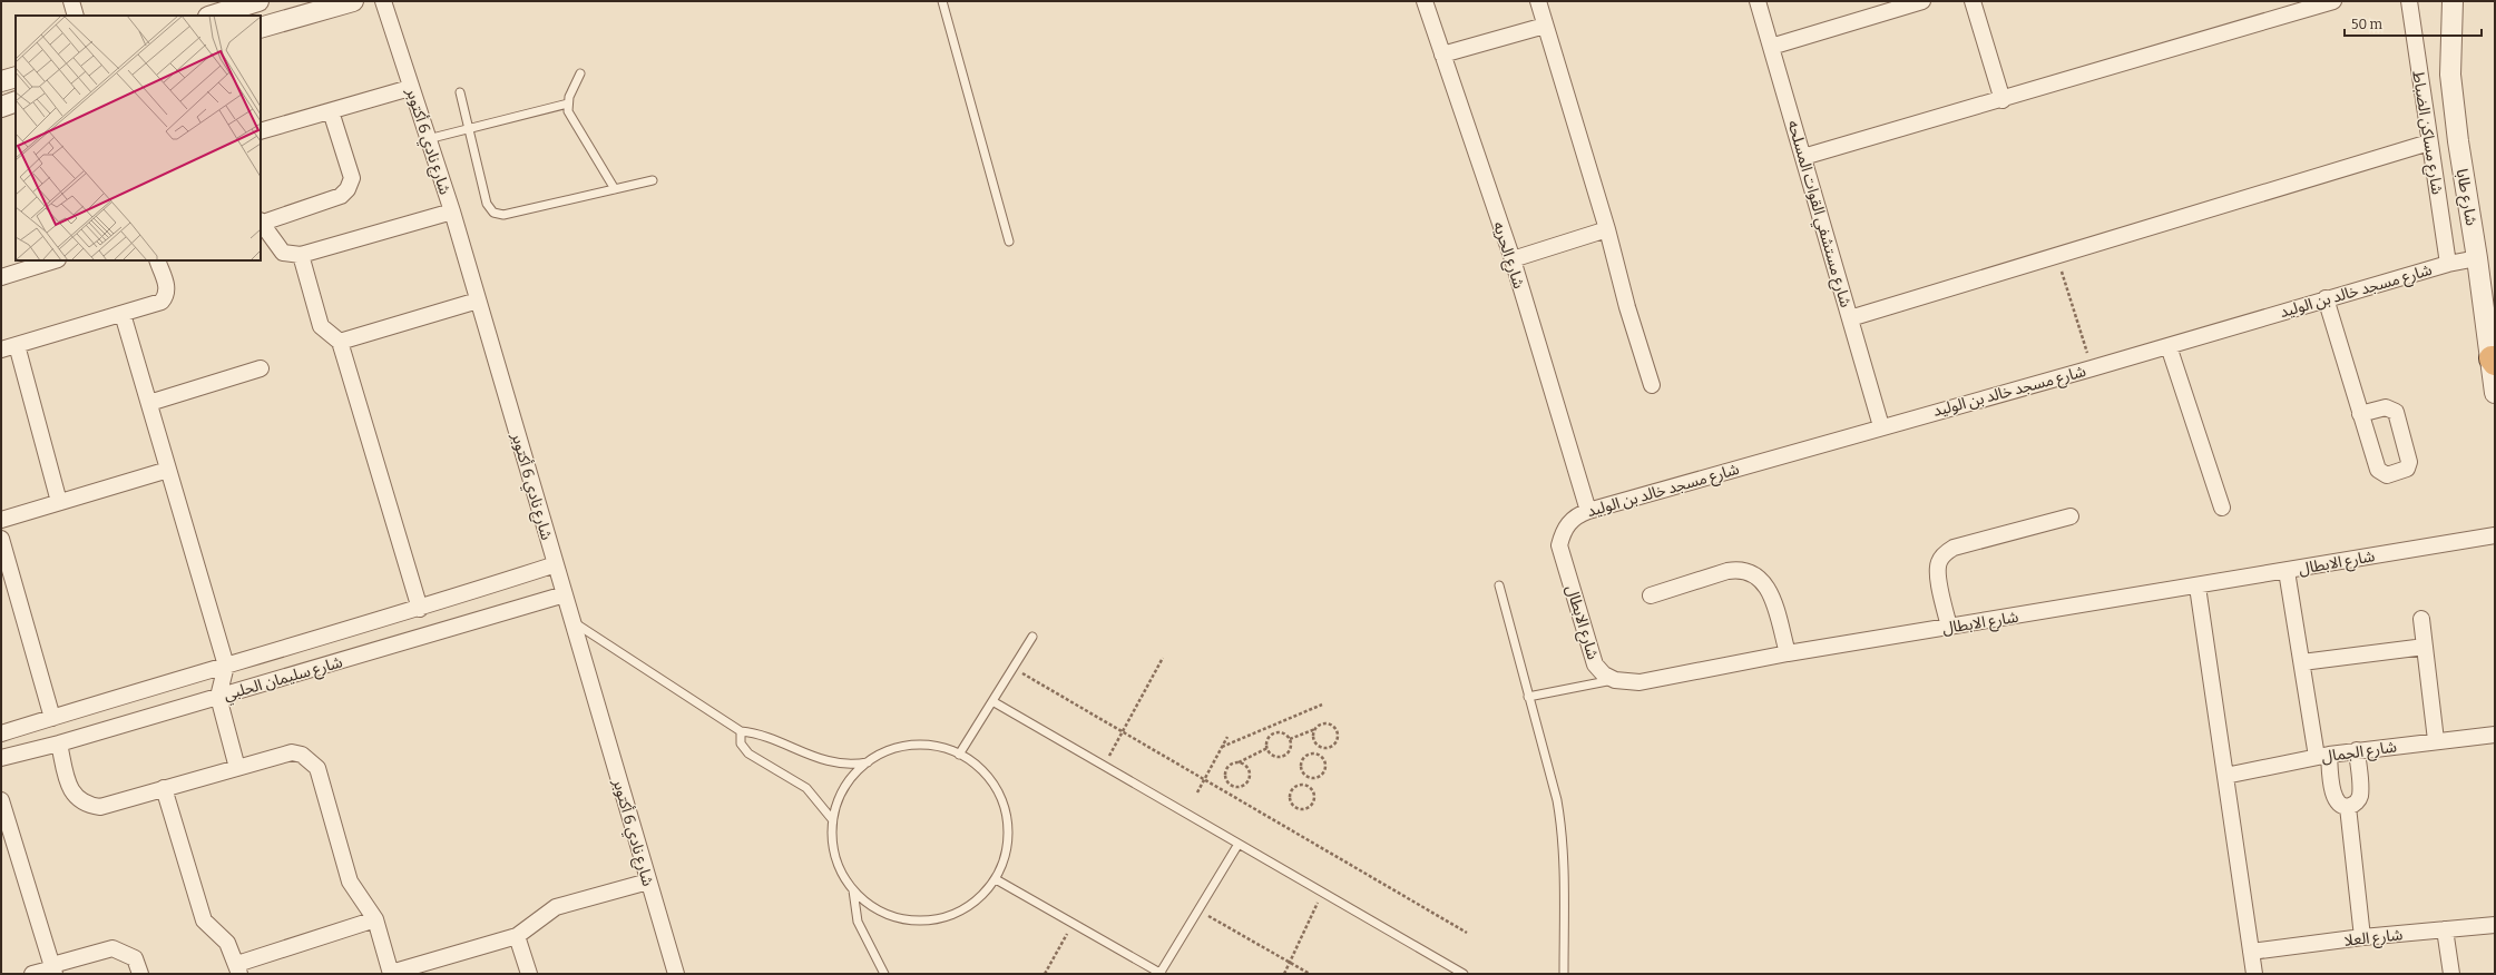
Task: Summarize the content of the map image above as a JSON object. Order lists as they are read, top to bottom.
{
  "streets": {
    "street": [
      "شارع مساكن الضباط",
      "شارع نادي 6 أكتوبر",
      "شارع طابا",
      "شارع مستشفي القوات المسلحه",
      "شارع الحريه",
      "شارع مسجد خالد بن الوليد",
      "شارع الابطال",
      "شارع سليمان الحلبي",
      "شارع الجمال",
      "شارع العلا"
    ]
  },
  "crossings": [
    ["شارع مساكن الضباط", "شارع مسجد خالد بن الوليد"],
    ["شارع نادي 6 أكتوبر", "شارع سليمان الحلبي"],
    ["شارع طابا", "شارع مسجد خالد بن الوليد"],
    ["شارع مستشفي القوات المسلحه", "شارع مسجد خالد بن الوليد"],
    ["شارع الحريه", "شارع مسجد خالد بن الوليد"],
    ["شارع مسجد خالد بن الوليد", "شارع الابطال"]
  ],
  "scale_bar": "50 m"
}
